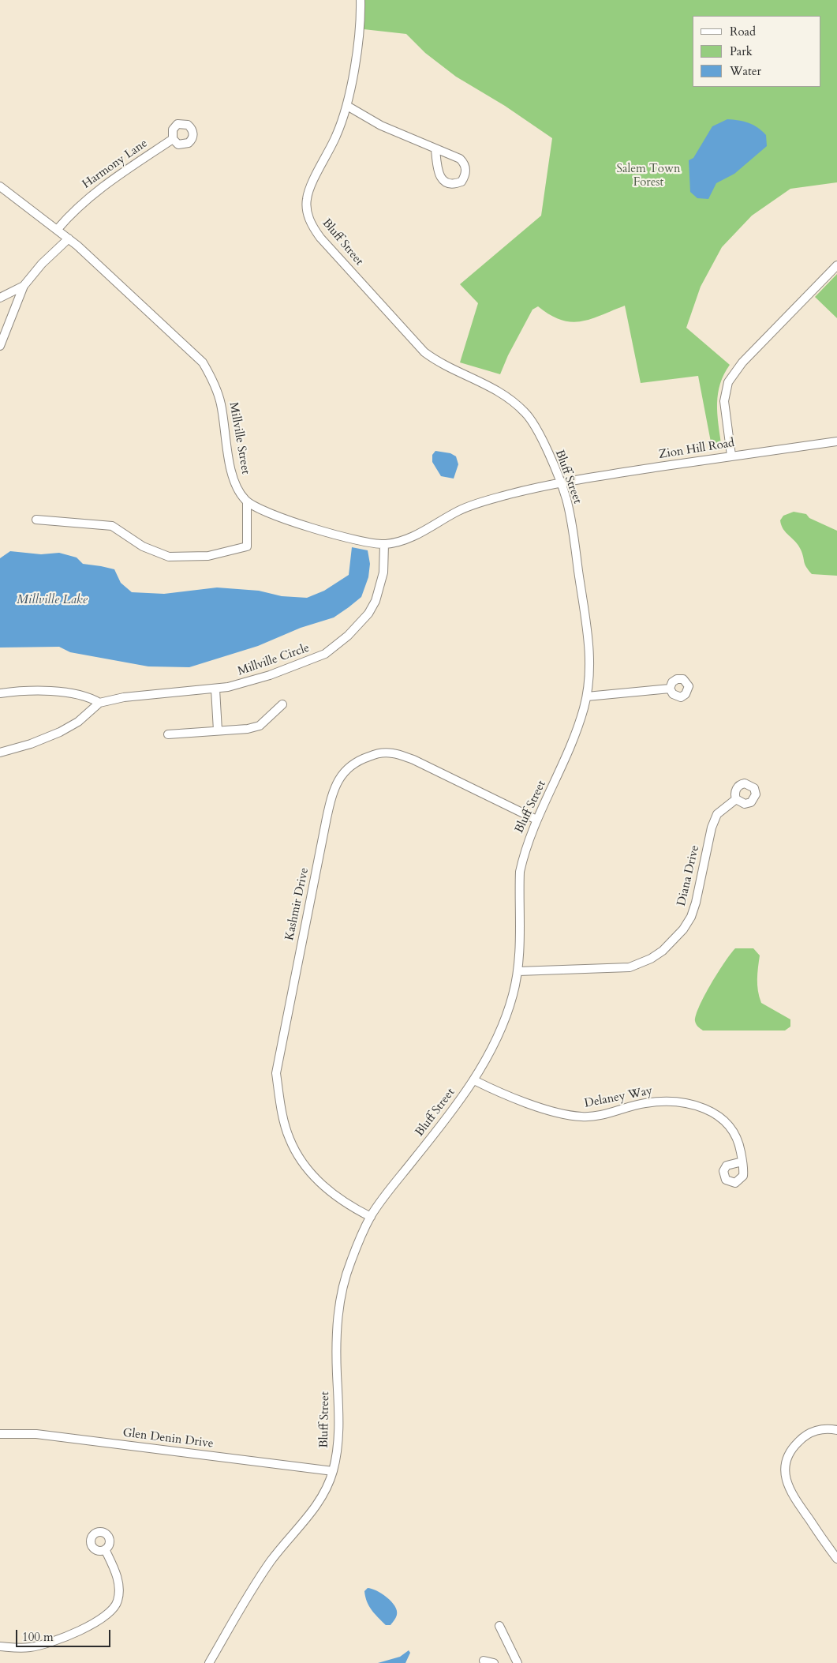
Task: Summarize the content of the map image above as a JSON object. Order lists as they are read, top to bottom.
{
  "streets": {
    "street": [
      "Harmony Lane",
      "Bluff Street",
      "Millville Street",
      "Zion Hill Road",
      "Millville Circle",
      "Diana Drive",
      "Kashmir Drive",
      "Delaney Way",
      "Glen Denin Drive"
    ]
  },
  "crossings": [
    ["Harmony Lane", "Millville Street"],
    ["Bluff Street", "Zion Hill Road"],
    ["Bluff Street", "Diana Drive"],
    ["Bluff Street", "Kashmir Drive"],
    ["Bluff Street", "Delaney Way"],
    ["Bluff Street", "Glen Denin Drive"]
  ],
  "water": ["Millville Lake"],
  "parks": ["Salem Town Forest"],
  "legend": ["Road", "Park", "Water"],
  "scale_bar": "100 m"
}
